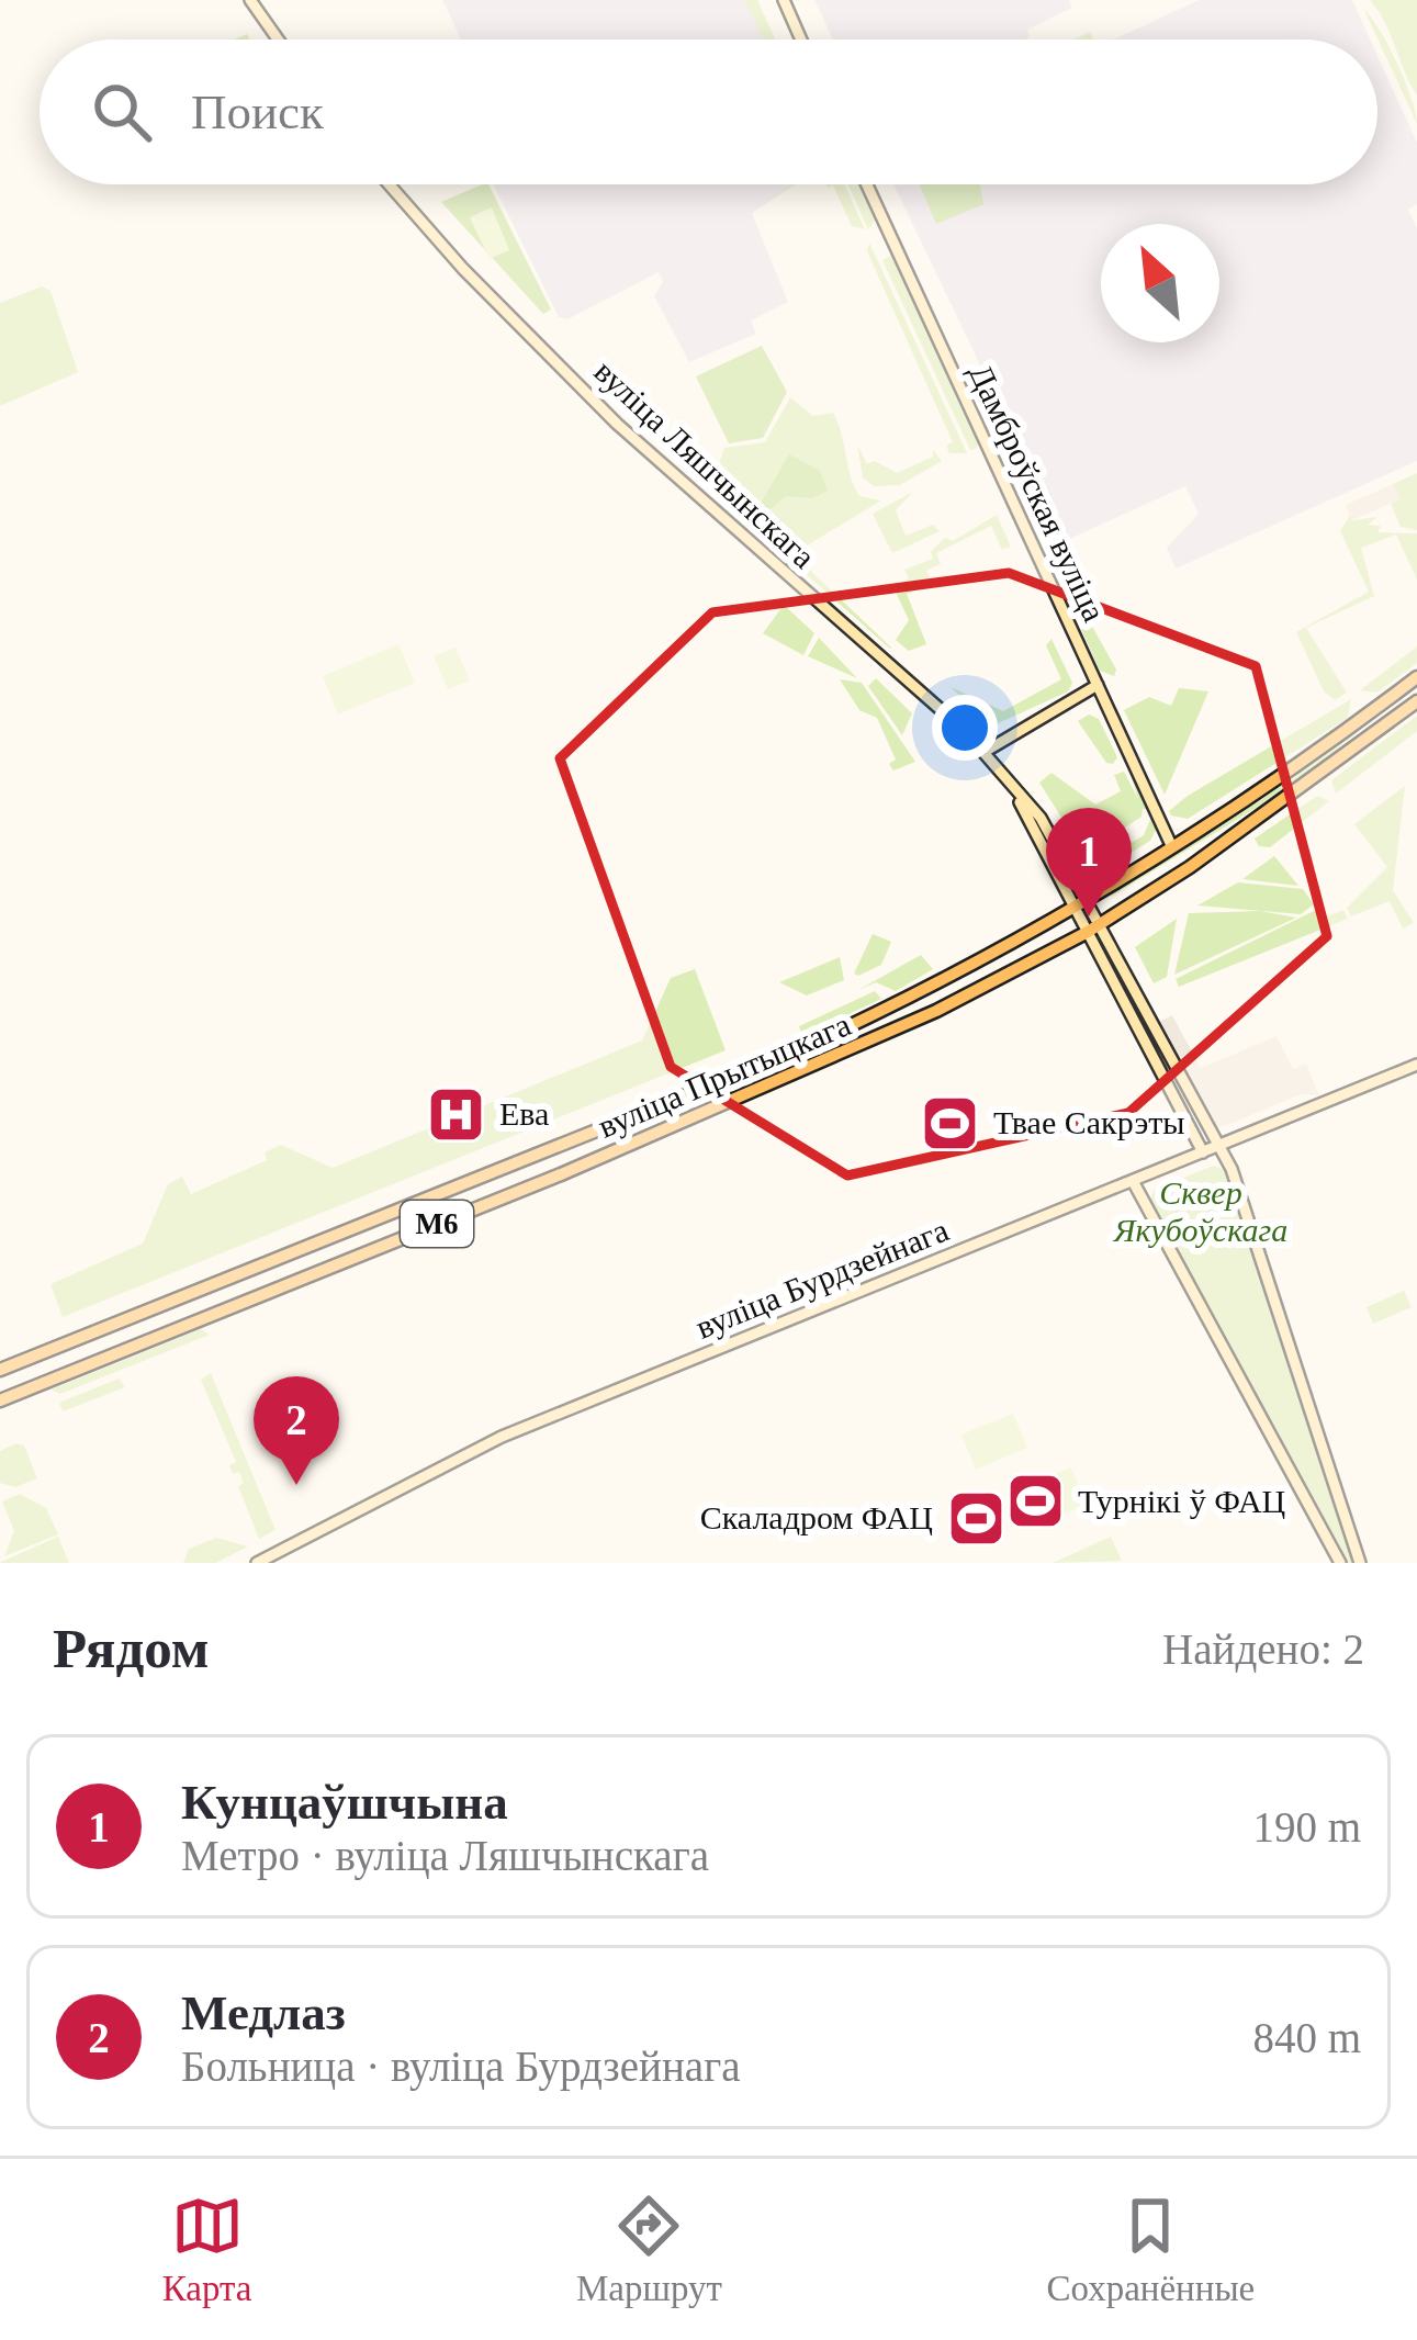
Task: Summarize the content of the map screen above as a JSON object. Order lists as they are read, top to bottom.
{
  "streets": {
    "main road": [
      "вуліца Ляшчынскага",
      "Дамброўская вуліца",
      "вуліца Прытыцкага",
      "М6",
      "вуліца Бурдзейнага"
    ]
  },
  "crossings": [
    ["вуліца Ляшчынскага", "вуліца Прытыцкага"],
    ["Дамброўская вуліца", "вуліца Прытыцкага"]
  ],
  "parks": ["Сквер Якубоўскага"],
  "places": {
    "hospital": ["Ева"],
    "sports": ["Твае Сакрэты", "Турнікі ў ФАЦ", "Скаладром ФАЦ"]
  },
  "north": "top left",
  "page": {
    "search": "Поиск",
    "pins": ["1", "2"],
    "heading": ["Рядом", "Найдено: 2"],
    "list": [
      {
        "mark": "1",
        "name": "Кунцаўшчына",
        "note": "Метро · вуліца Ляшчынскага",
        "value": "190 m"
      },
      {
        "mark": "2",
        "name": "Медлаз",
        "note": "Больница · вуліца Бурдзейнага",
        "value": "840 m"
      }
    ],
    "nav": ["Карта", "Маршрут", "Сохранённые"]
  }
}
